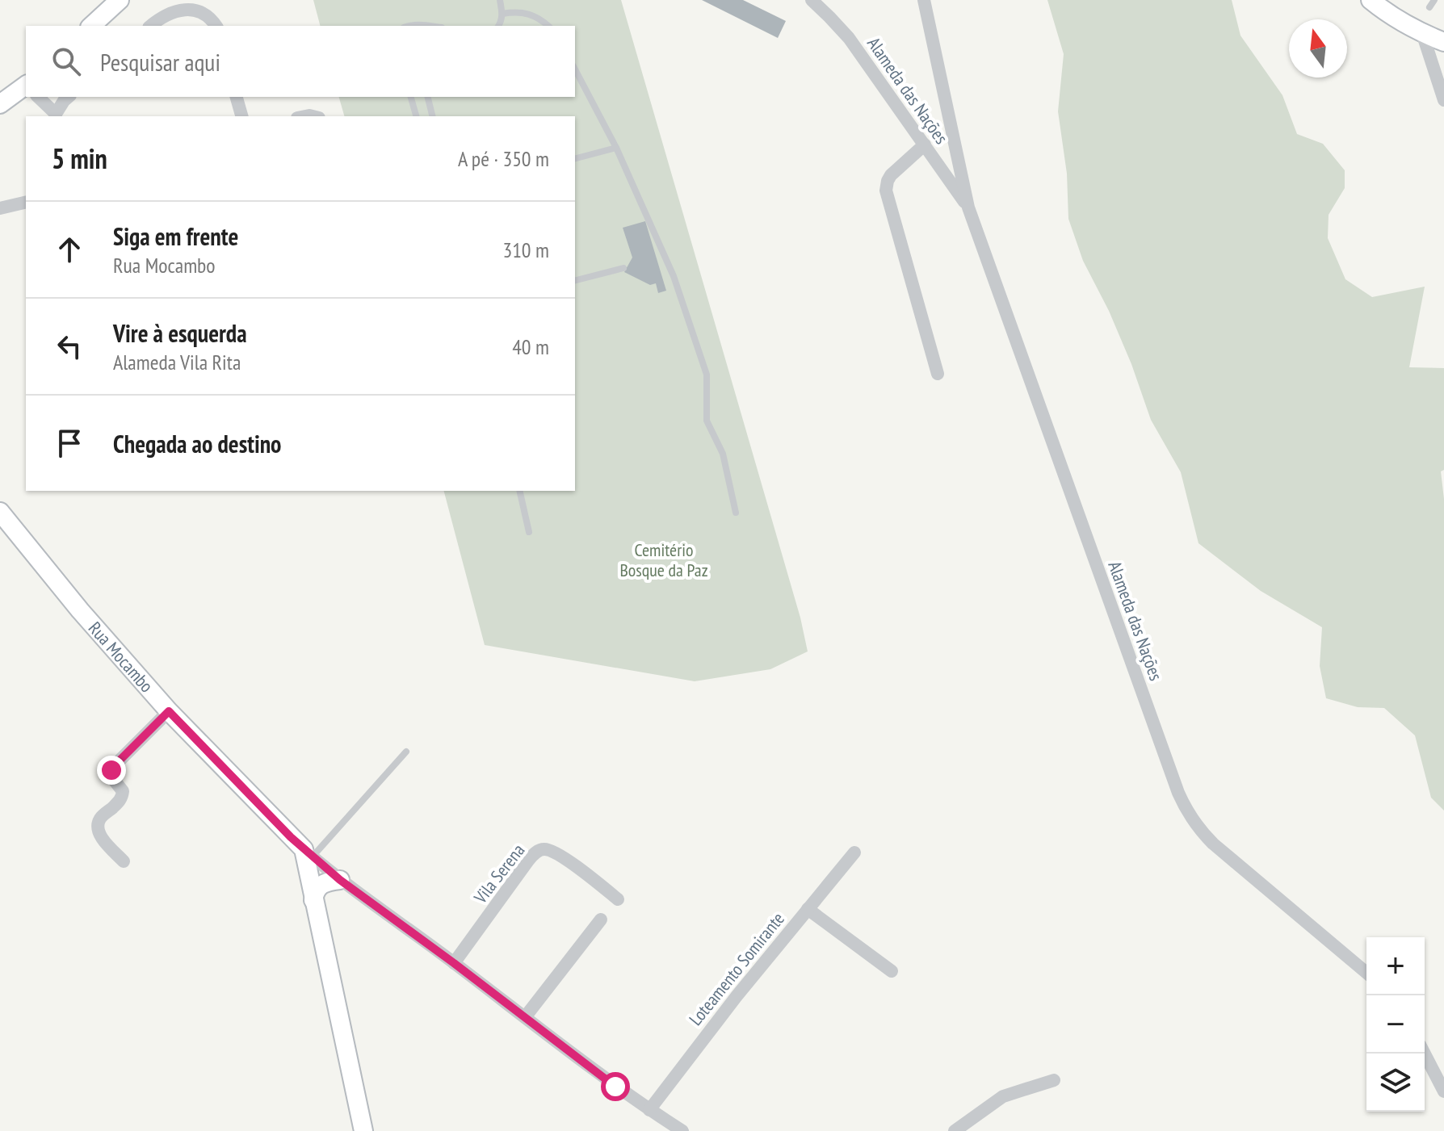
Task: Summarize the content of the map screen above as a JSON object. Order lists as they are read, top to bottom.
{
  "streets": {
    "main road": ["Rua Mocambo"],
    "street": ["Alameda das Nações", "Vila Serena", "Loteamento Somirante"]
  },
  "crossings": [
    ["Rua Mocambo", "Vila Serena"],
    ["Rua Mocambo", "Loteamento Somirante"]
  ],
  "parks": ["Cemitério Bosque da Paz"],
  "north": "top",
  "page": {
    "search": "Pesquisar aqui",
    "heading": ["5 min", "A pé · 350 m"],
    "list": [
      ["Siga em frente", "Rua Mocambo", "310 m"],
      ["Vire à esquerda", "Alameda Vila Rita", "40 m"],
      "Chegada ao destino"
    ],
    "map_buttons": ["+", "−"]
  }
}
